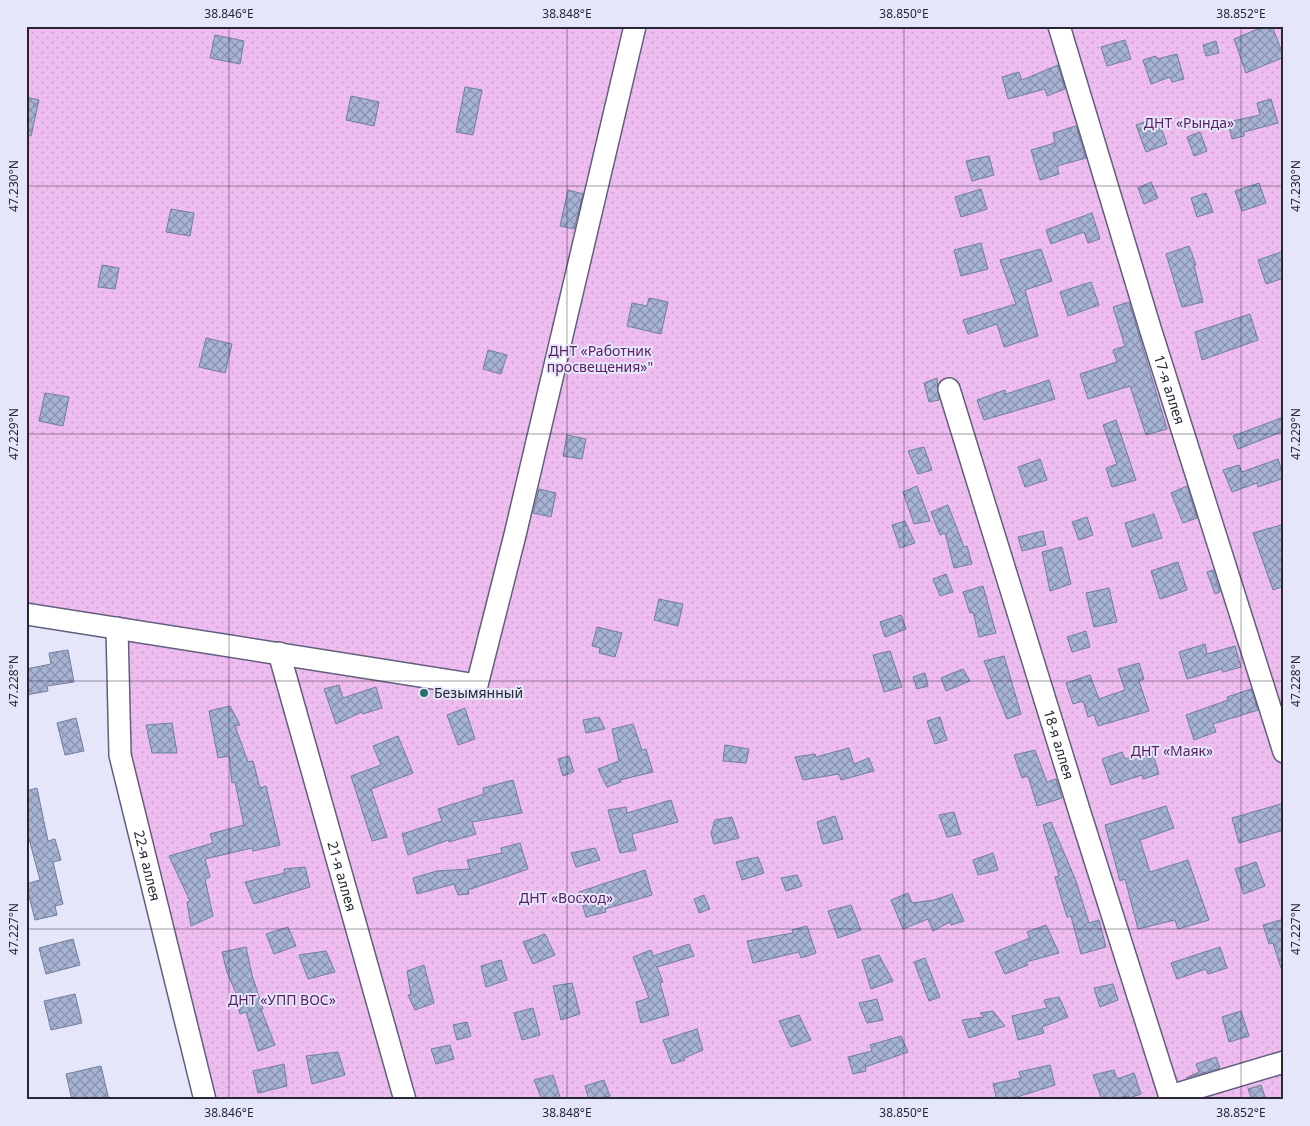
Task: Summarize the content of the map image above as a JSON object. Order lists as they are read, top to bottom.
{
  "streets": {
    "street": [
      "17-я аллея",
      "18-я аллея",
      "22-я аллея",
      "21-я аллея"
    ]
  },
  "parks": [
    "ДНТ «Рында»",
    "ДНТ «Работник просвещения»\"",
    "ДНТ «Маяк»",
    "ДНТ «Восход»",
    "ДНТ «УПП ВОС»"
  ],
  "places": ["Безымянный"],
  "coordinates": [
    "38.846°E",
    "38.848°E",
    "38.850°E",
    "38.852°E",
    "47.230°N",
    "47.229°N",
    "47.228°N",
    "47.227°N"
  ]
}
